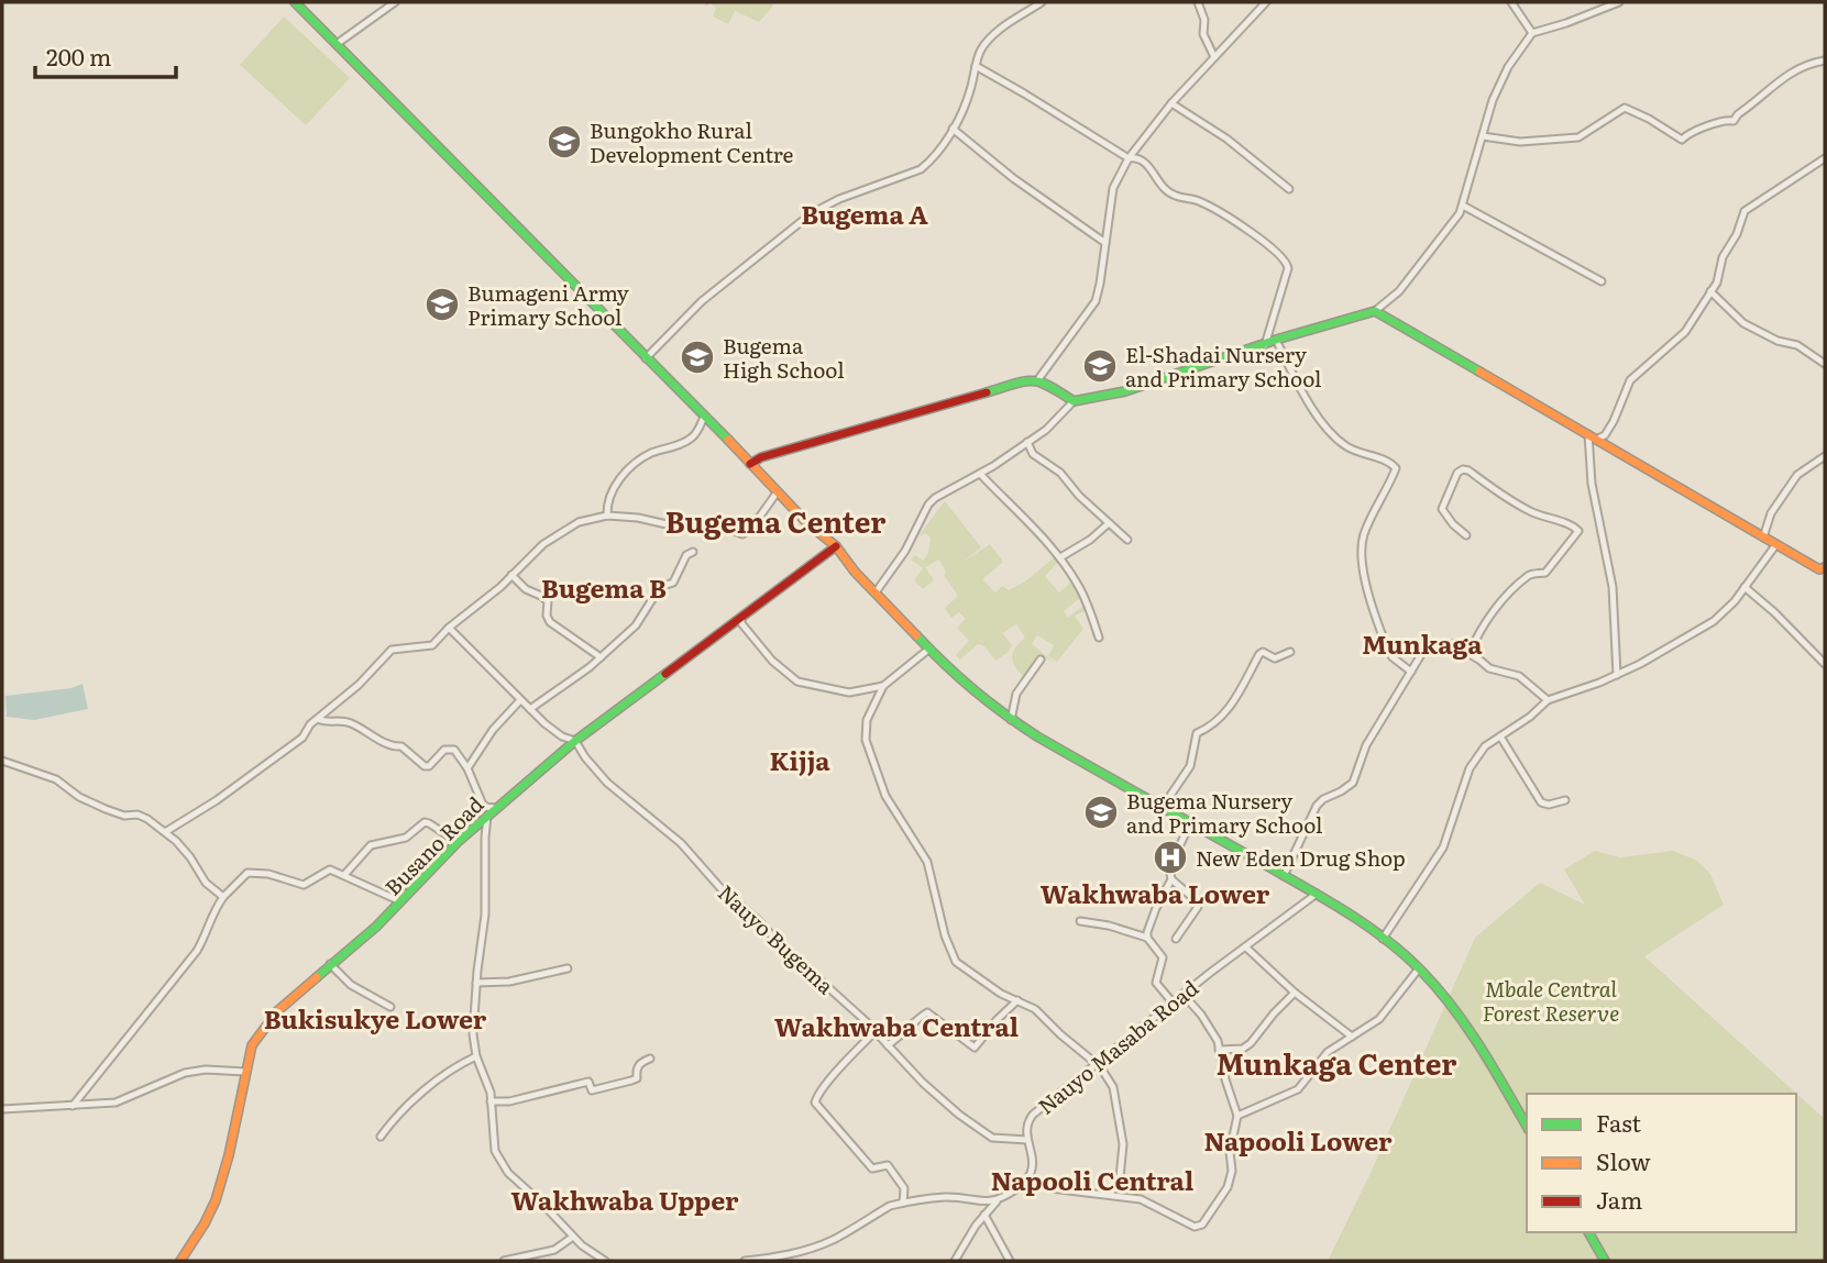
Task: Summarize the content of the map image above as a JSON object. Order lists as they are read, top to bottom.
{
  "streets": {
    "street": ["Busano Road", "Nauyo Bugema", "Nauyo Masaba Road"]
  },
  "crossings": [
    ["Busano Road", "Nauyo Bugema"],
    ["Nauyo Bugema", "Nauyo Masaba Road"]
  ],
  "districts": [
    "Bugema A",
    "Bugema Center",
    "Bugema B",
    "Munkaga",
    "Kijja",
    "Wakhwaba Lower",
    "Bukisukye Lower",
    "Wakhwaba Central",
    "Munkaga Center",
    "Napooli Lower",
    "Napooli Central",
    "Wakhwaba Upper"
  ],
  "parks": ["Mbale Central Forest Reserve"],
  "places": {
    "school or university": [
      "Bungokho Rural Development Centre",
      "Bumageni Army Primary School",
      "Bugema High School",
      "El-Shadai Nursery and Primary School",
      "Bugema Nursery and Primary School"
    ],
    "hospital": ["New Eden Drug Shop"]
  },
  "legend": ["Fast", "Slow", "Jam"],
  "scale_bar": "200 m"
}
